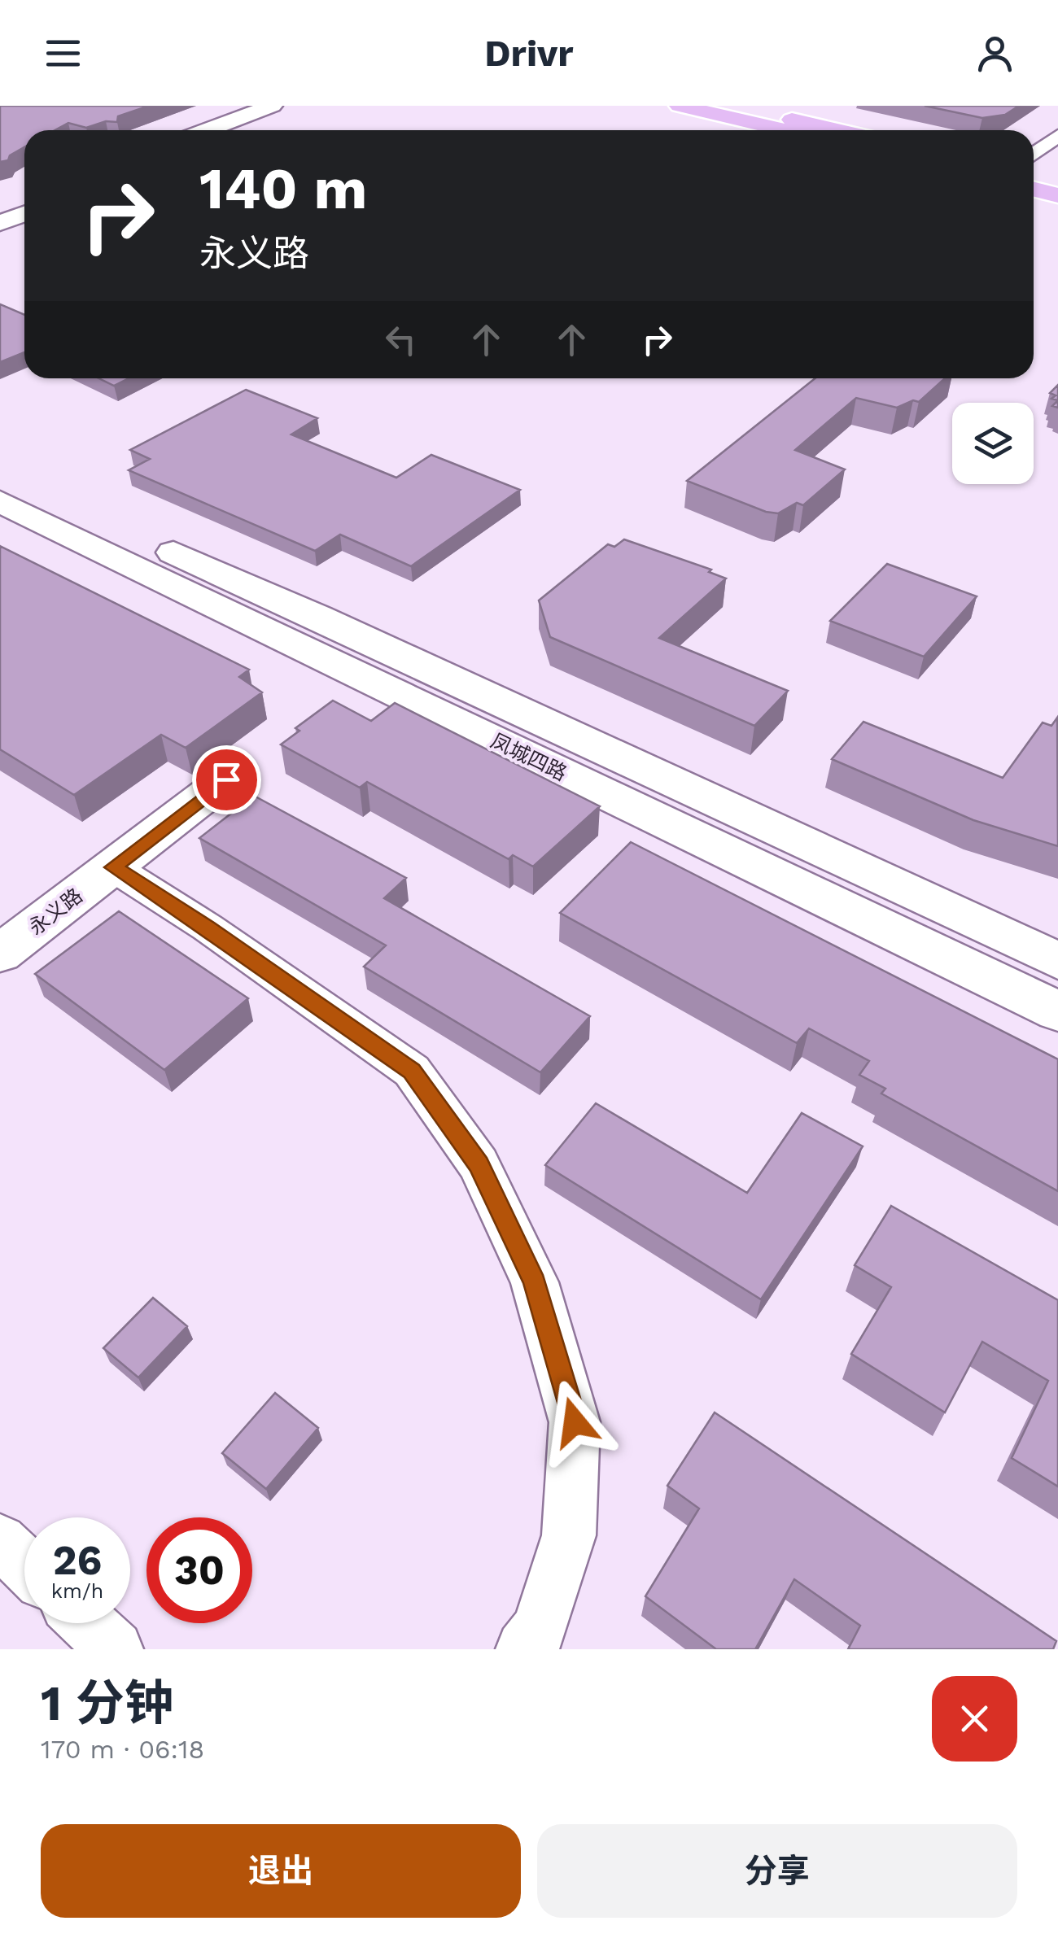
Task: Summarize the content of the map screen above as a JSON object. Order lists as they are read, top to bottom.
{
  "streets": {
    "street": ["凤城四路", "永义路"]
  },
  "page": {
    "header": "Drivr",
    "turn": ["140 m", "永义路"],
    "speed": "26 km/h",
    "limit": "30",
    "heading": ["1 分钟", "170 m · 06:18"],
    "buttons": ["退出", "分享"]
  }
}
